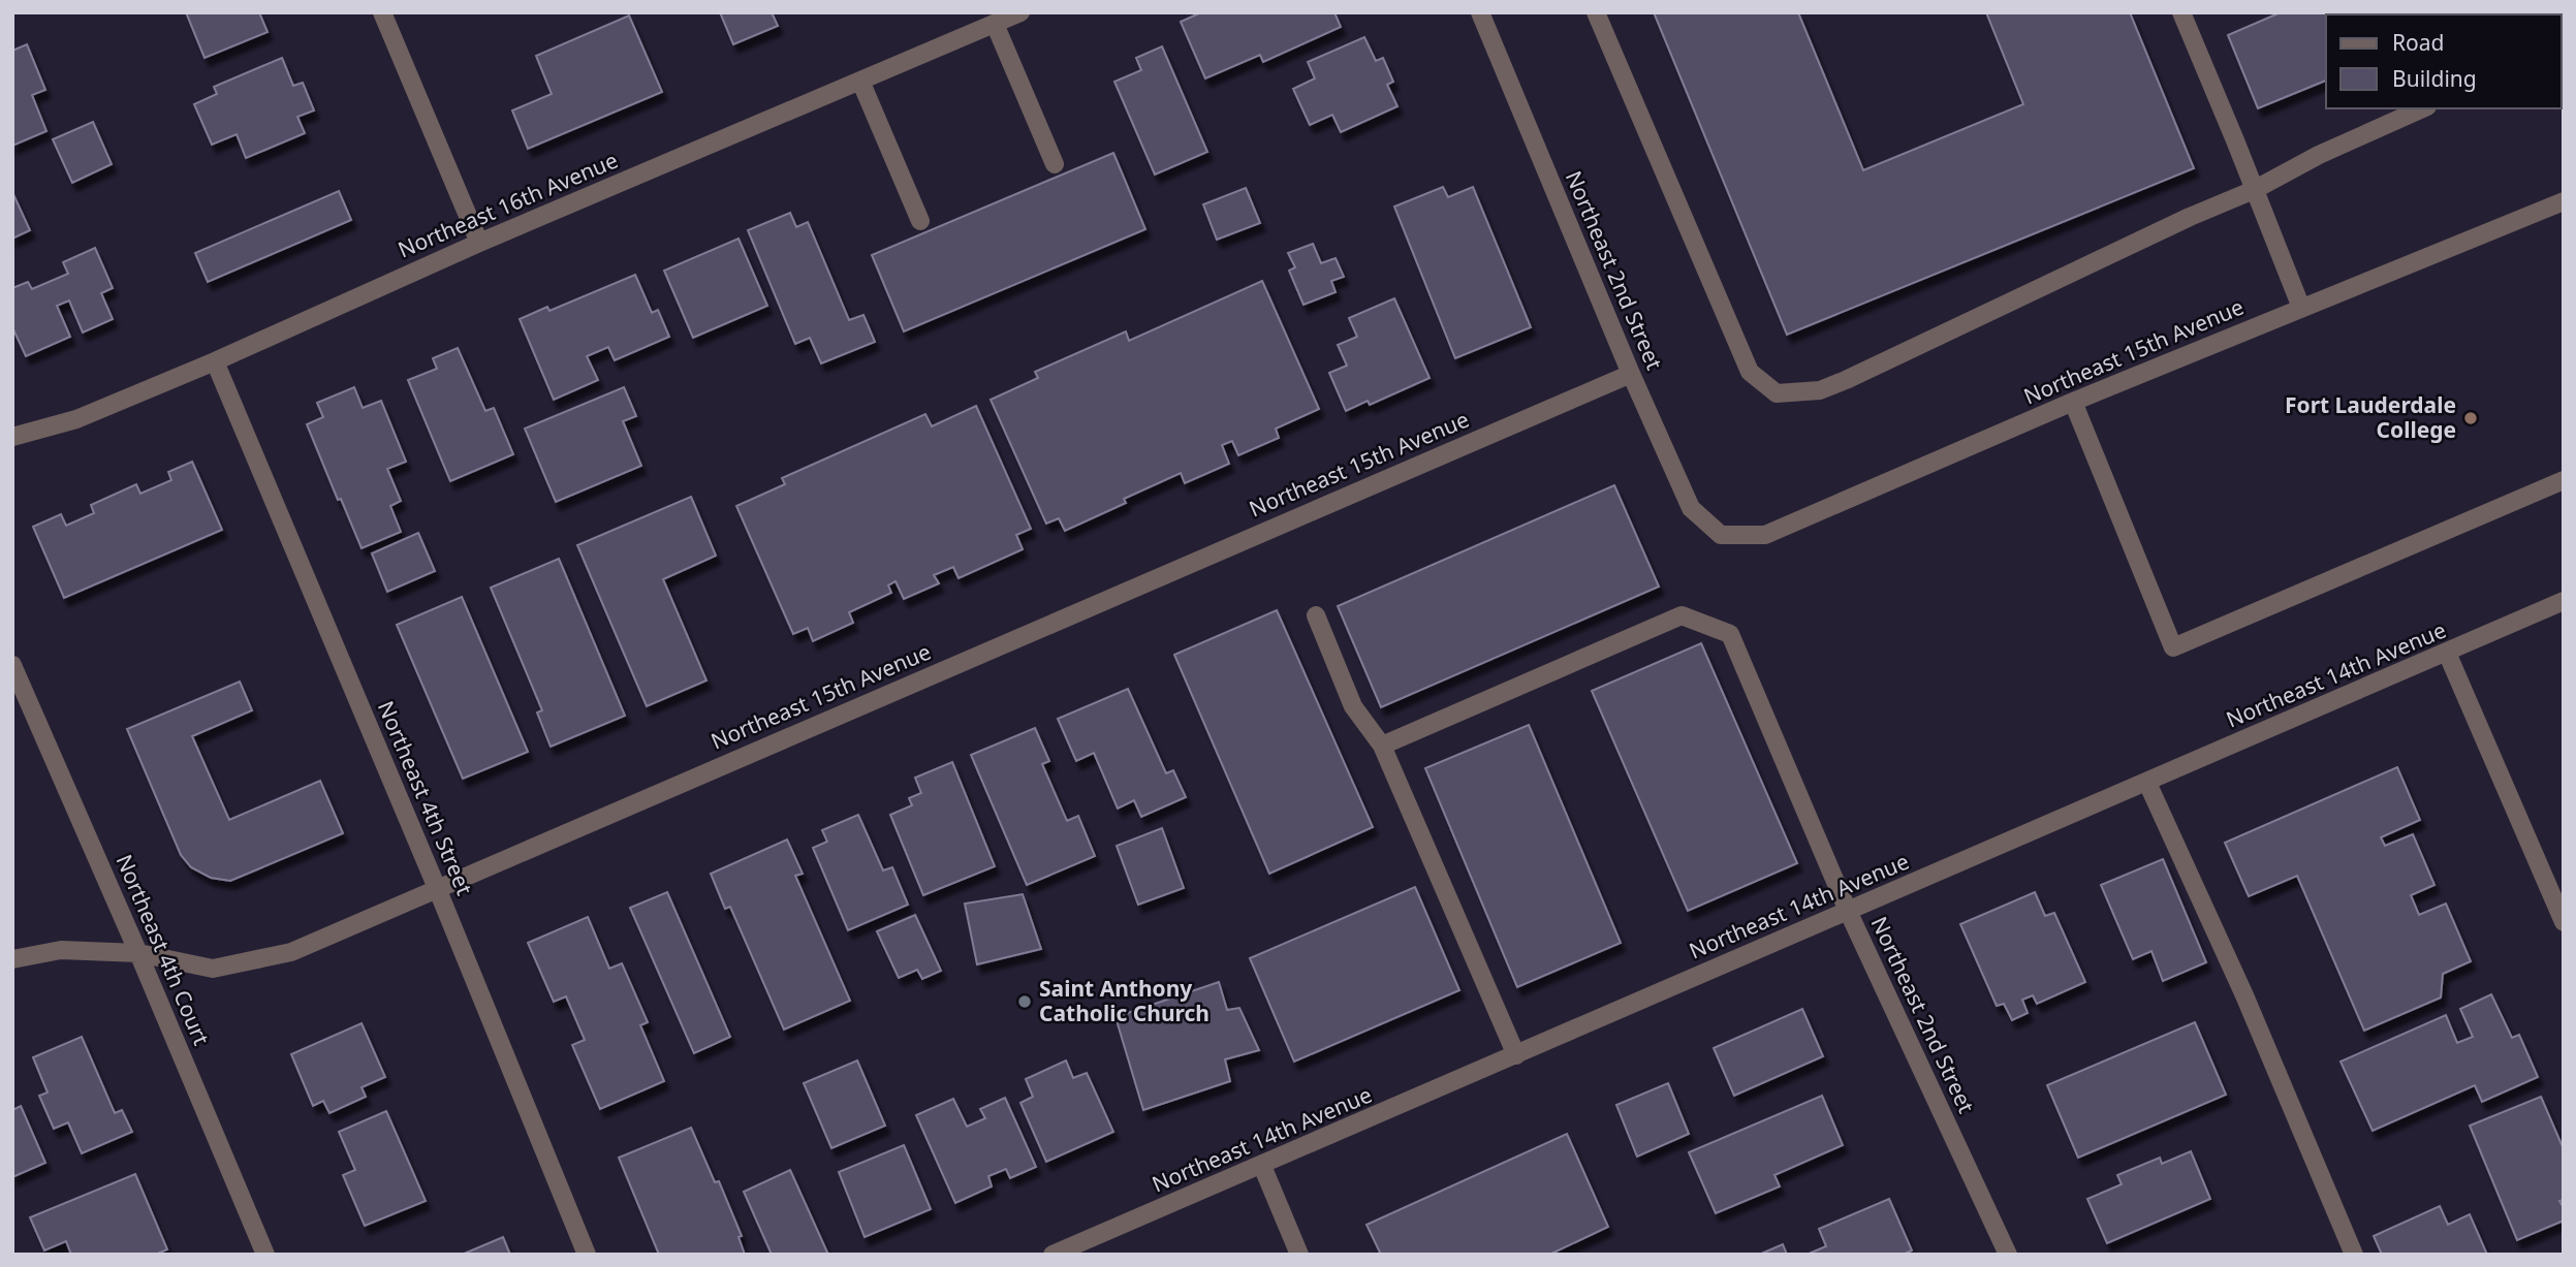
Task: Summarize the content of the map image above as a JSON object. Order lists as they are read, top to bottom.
{
  "streets": {
    "street": [
      "Northeast 16th Avenue",
      "Northeast 2nd Street",
      "Northeast 15th Avenue",
      "Northeast 14th Avenue",
      "Northeast 4th Street",
      "Northeast 4th Court"
    ]
  },
  "crossings": [
    ["Northeast 16th Avenue", "Northeast 4th Street"],
    ["Northeast 2nd Street", "Northeast 15th Avenue"],
    ["Northeast 2nd Street", "Northeast 14th Avenue"],
    ["Northeast 15th Avenue", "Northeast 4th Street"],
    ["Northeast 15th Avenue", "Northeast 4th Court"]
  ],
  "places": ["Fort Lauderdale College", "Saint Anthony Catholic Church"],
  "legend": ["Road", "Building"]
}
